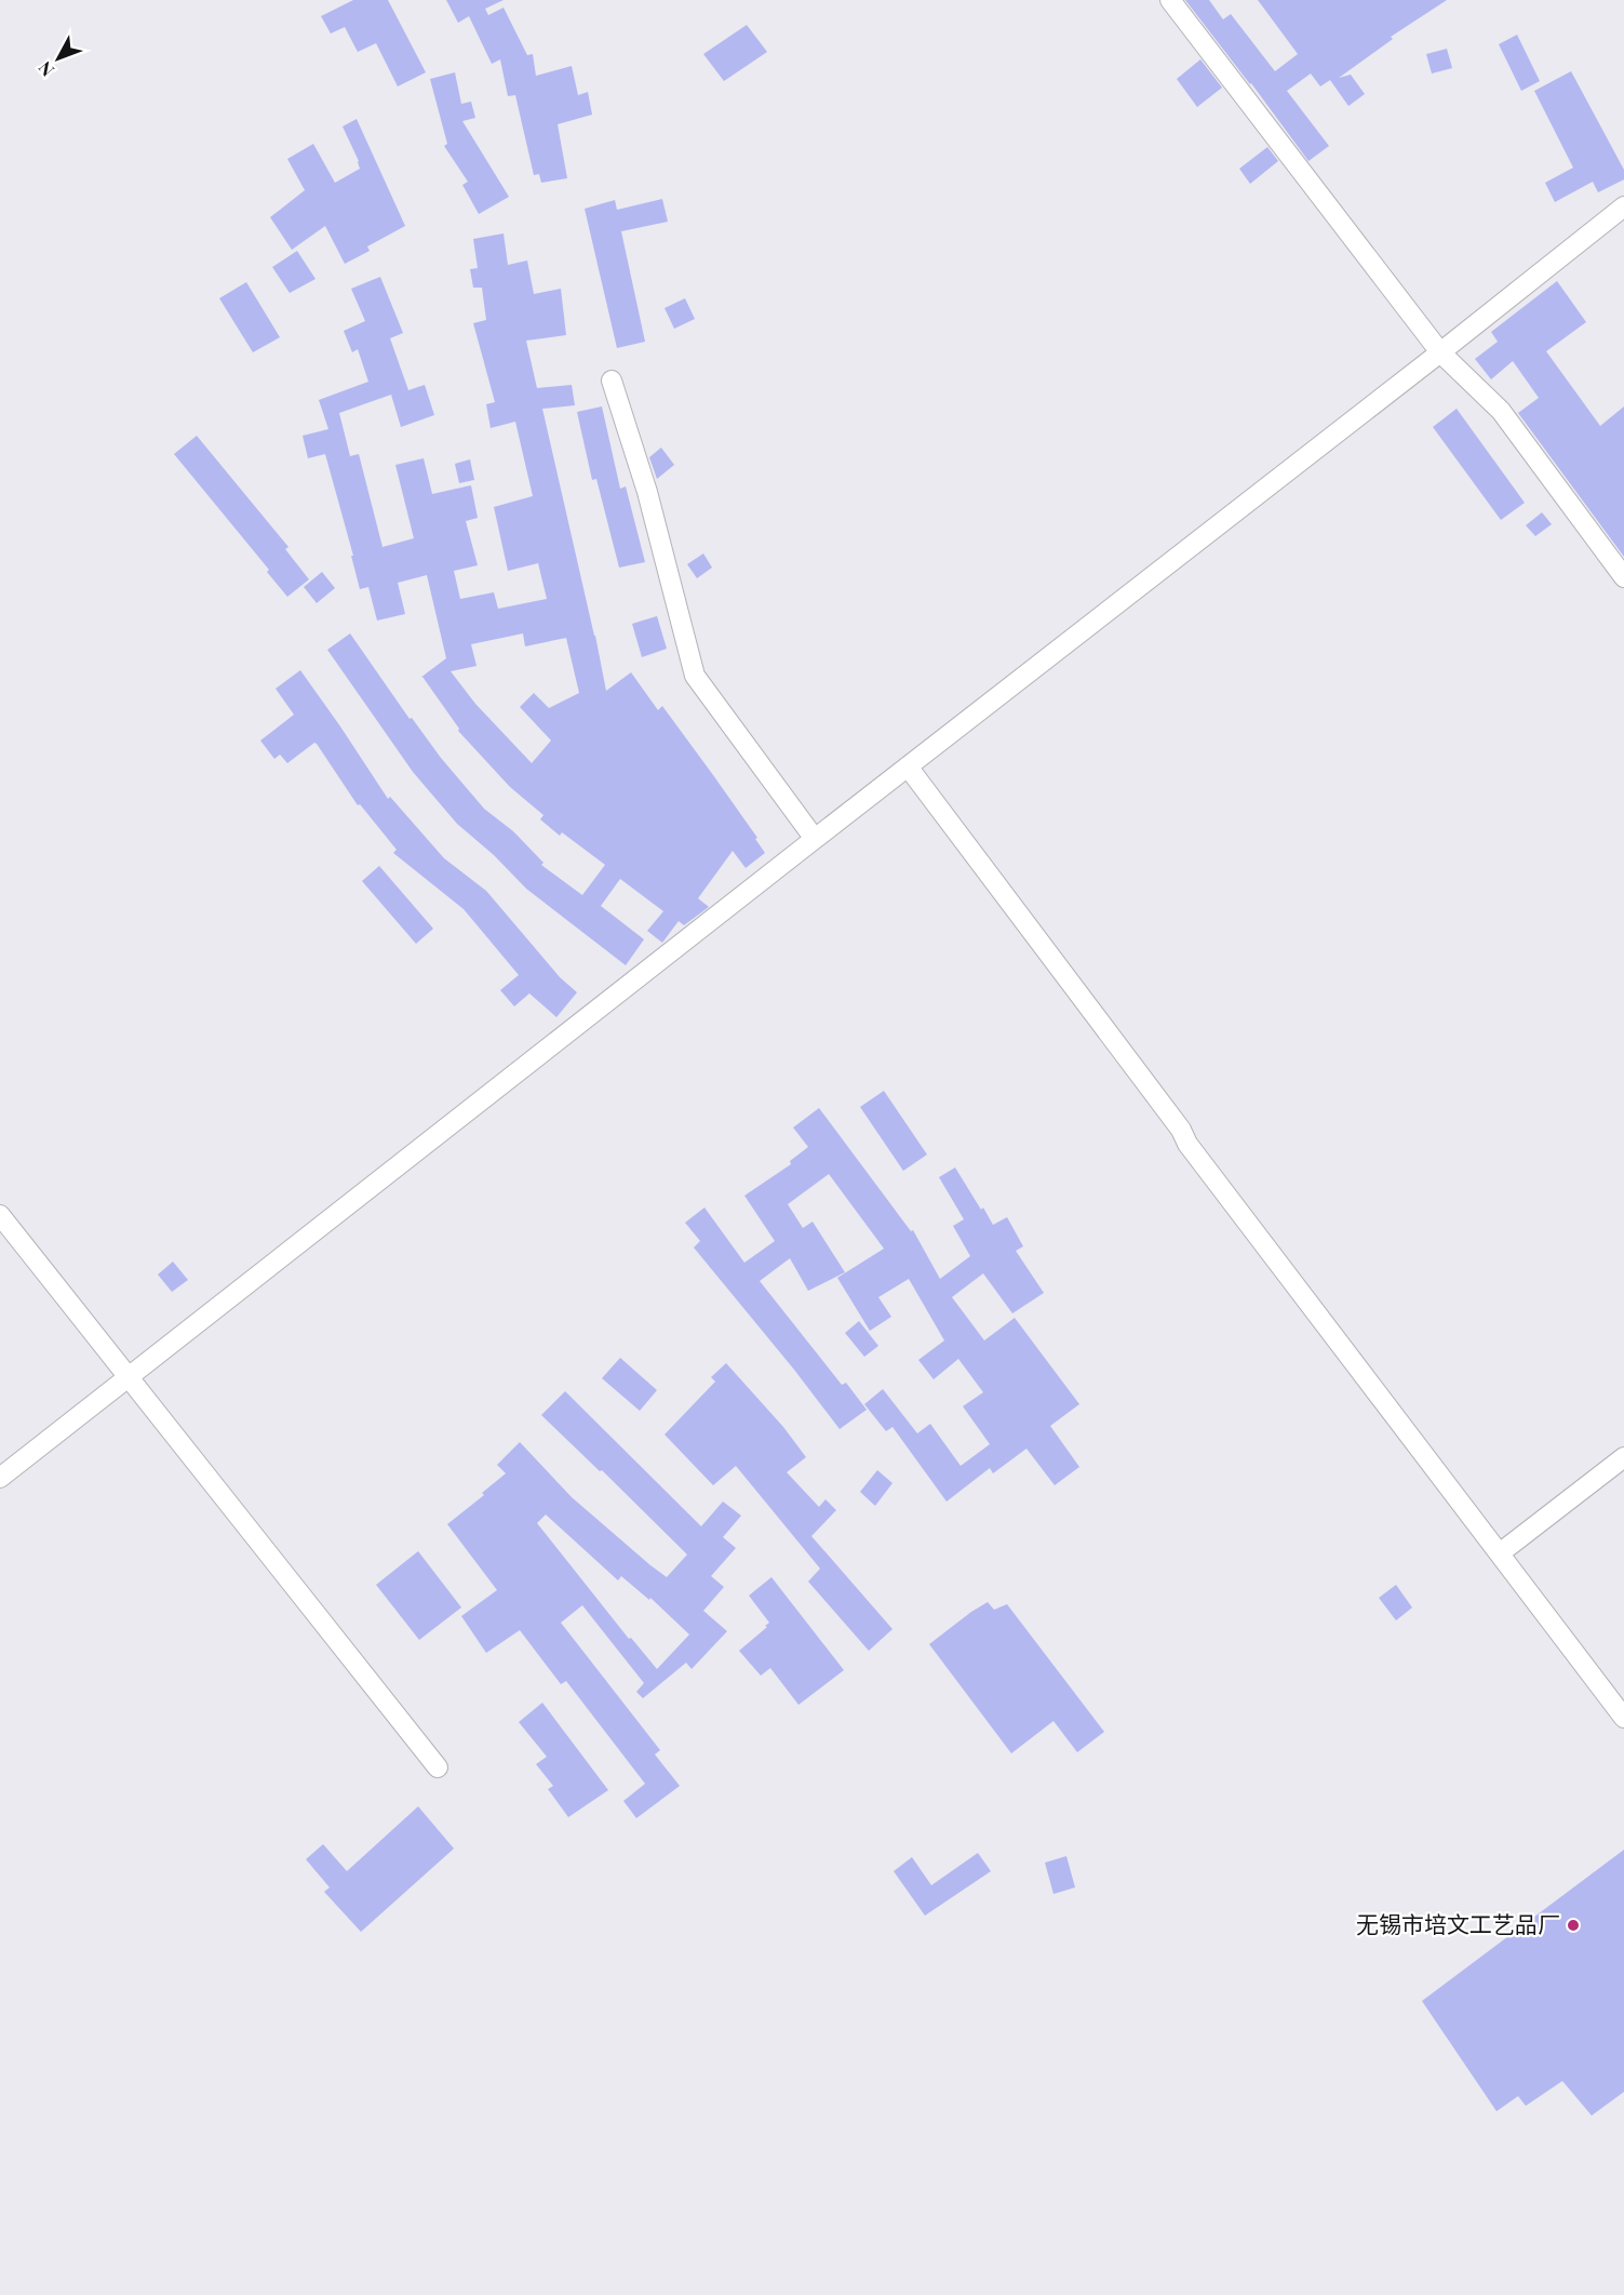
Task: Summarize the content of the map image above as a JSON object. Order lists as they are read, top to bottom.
{
  "places": ["无锡市培文工艺品厂"],
  "north": "bottom left"
}
